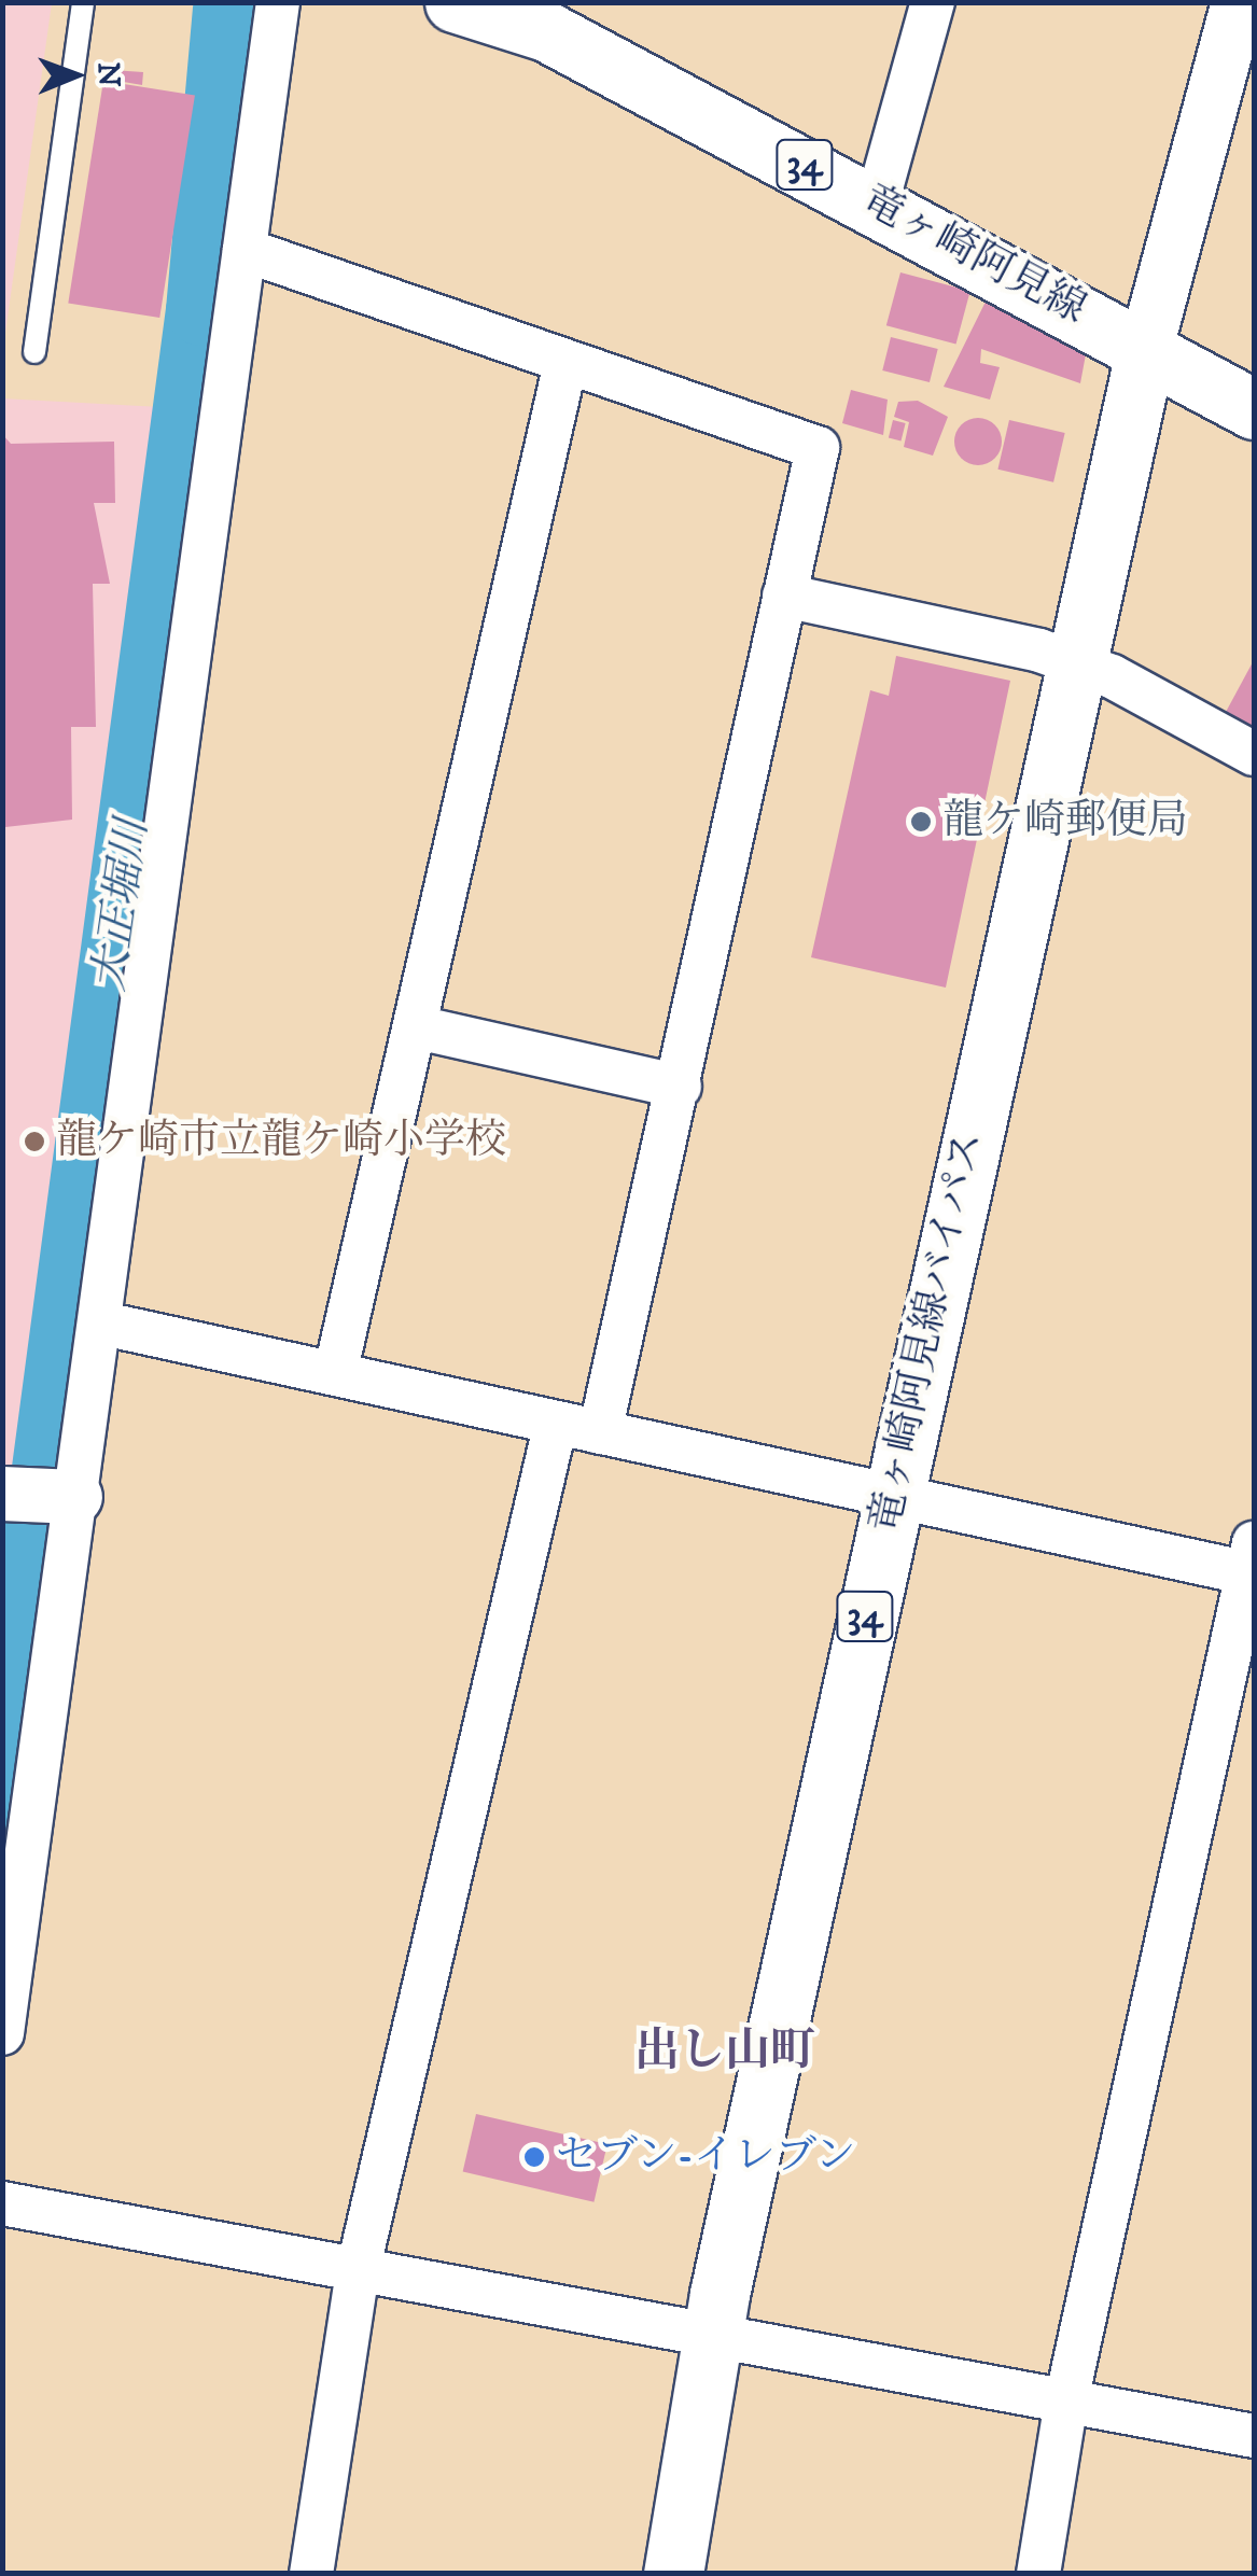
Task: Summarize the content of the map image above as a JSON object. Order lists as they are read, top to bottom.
{
  "streets": {
    "main road": ["34", "竜ヶ崎阿見線", "竜ヶ崎阿見線バイパス"]
  },
  "crossings": [
    ["竜ヶ崎阿見線", "竜ヶ崎阿見線バイパス"]
  ],
  "districts": ["出し山町"],
  "water": ["大正堀川"],
  "places": ["龍ケ崎郵便局", "龍ケ崎市立龍ケ崎小学校", "セブン-イレブン"],
  "north": "right"
}
